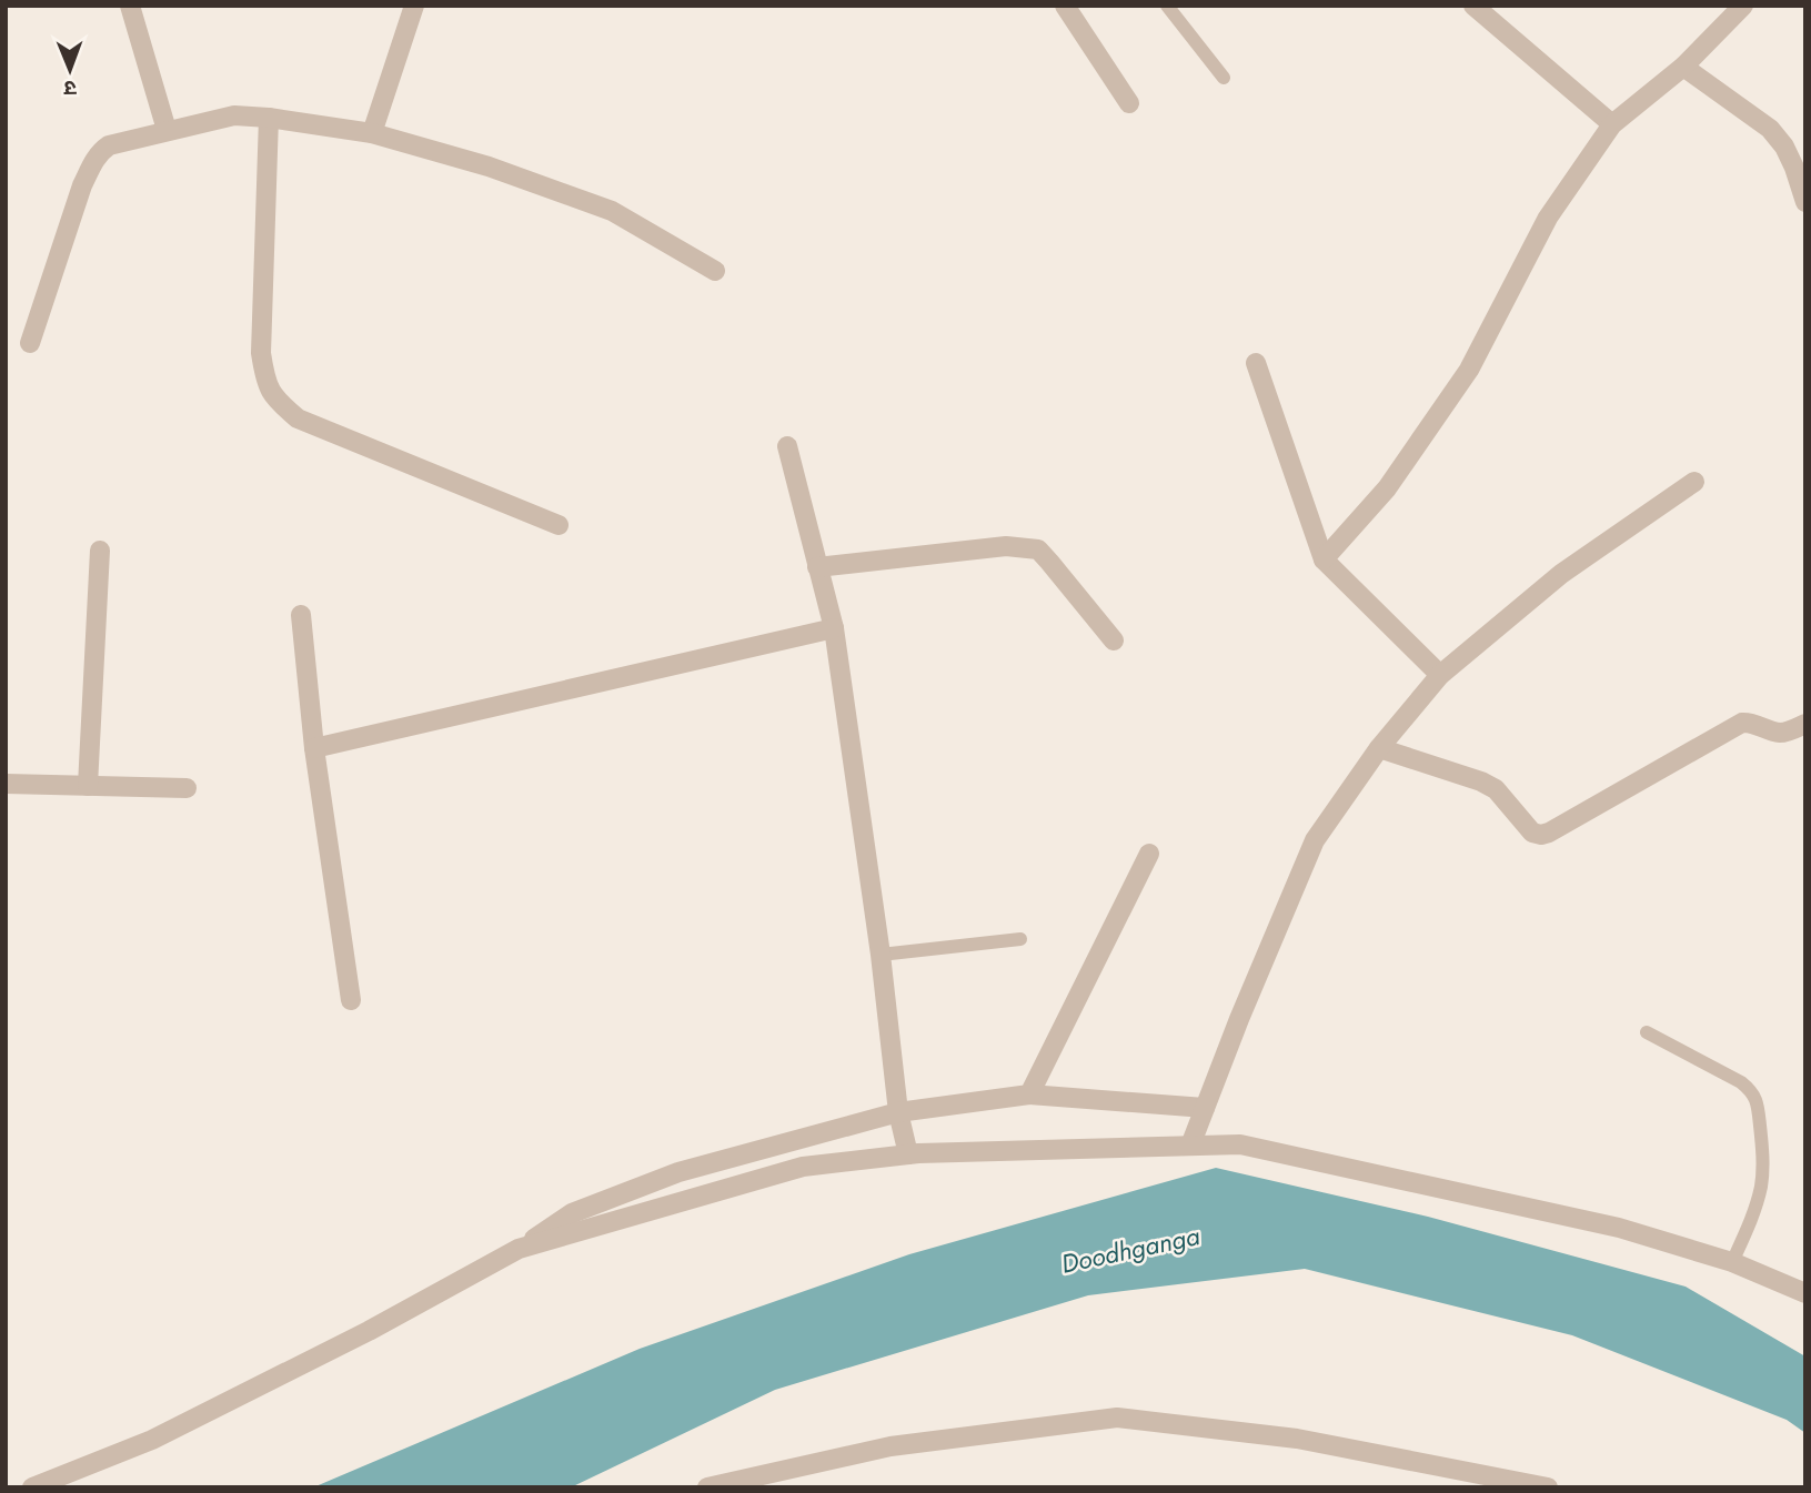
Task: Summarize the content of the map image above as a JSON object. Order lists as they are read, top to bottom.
{
  "water": ["Doodhganga"],
  "north": "bottom"
}
